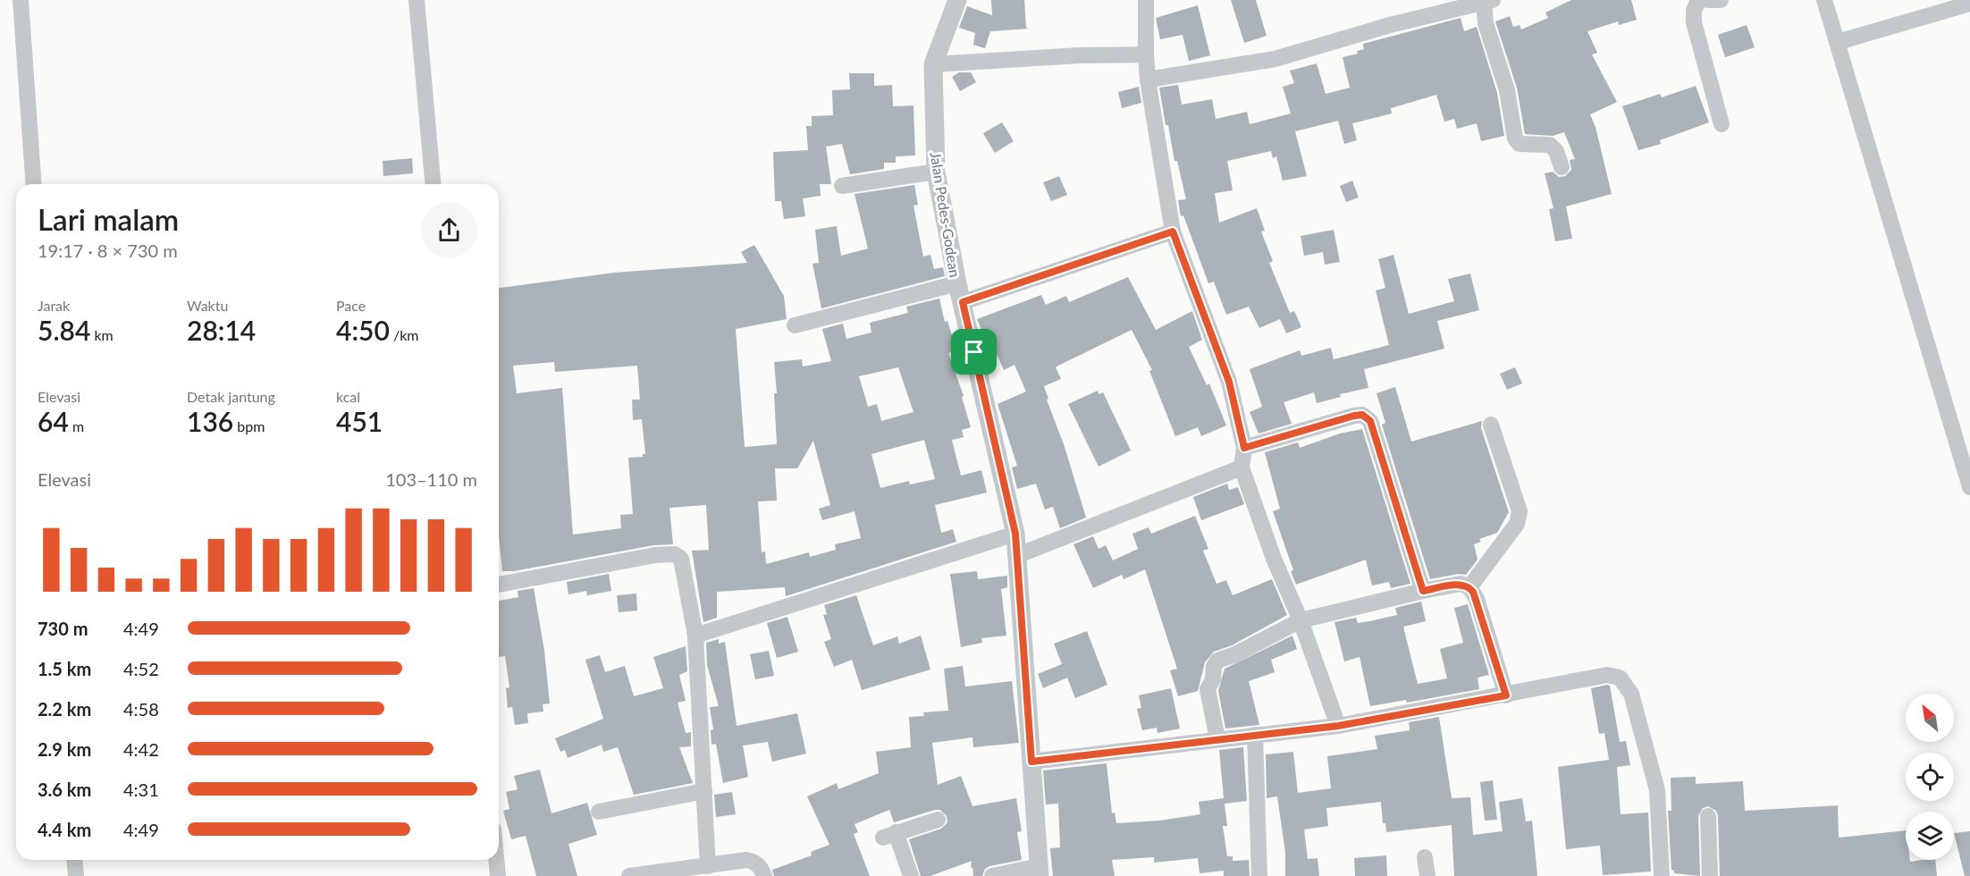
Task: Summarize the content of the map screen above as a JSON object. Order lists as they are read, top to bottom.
{
  "streets": {
    "street": ["Jalan Pedes-Godean"]
  },
  "north": "top left",
  "page": {
    "heading": ["Lari malam", "19:17 · 8 × 730 m"],
    "stats": [
      ["Jarak", "5.84 km"],
      ["Waktu", "28:14"],
      ["Pace", "4:50 /km"],
      ["Elevasi", "64 m"],
      ["Detak jantung", "136 bpm"],
      ["kcal", "451"]
    ],
    "chart": ["Elevasi", "103–110 m"],
    "list": [
      {
        "name": "730 m",
        "note": "4:49"
      },
      {
        "name": "1.5 km",
        "note": "4:52"
      },
      {
        "name": "2.2 km",
        "note": "4:58"
      },
      {
        "name": "2.9 km",
        "note": "4:42"
      },
      {
        "name": "3.6 km",
        "note": "4:31"
      },
      {
        "name": "4.4 km",
        "note": "4:49"
      }
    ]
  }
}
